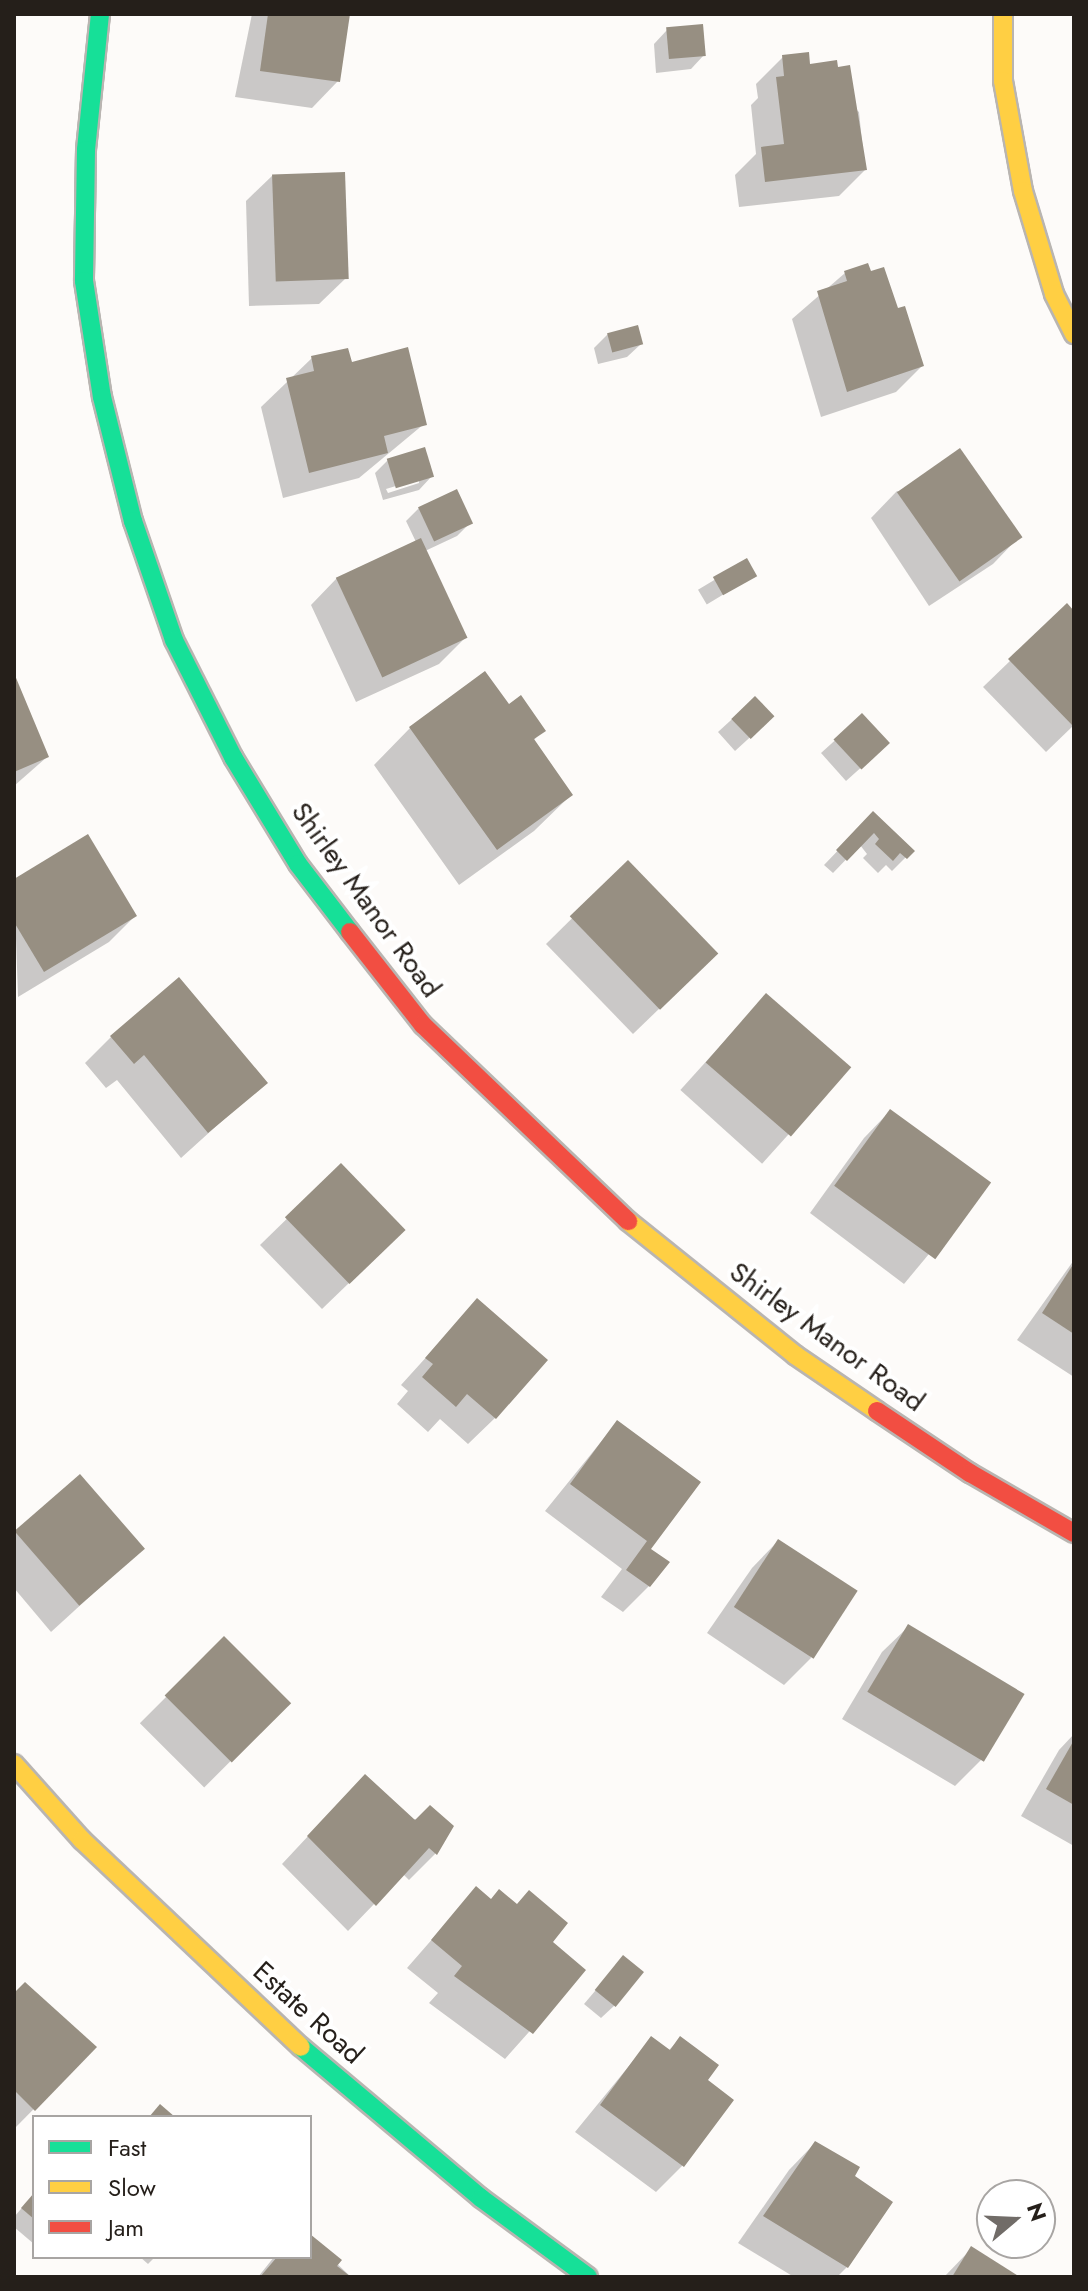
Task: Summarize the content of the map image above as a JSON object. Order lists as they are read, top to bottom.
{
  "streets": {
    "street": ["Shirley Manor Road", "Estate Road"]
  },
  "legend": ["Fast", "Slow", "Jam"],
  "north": "right"
}
